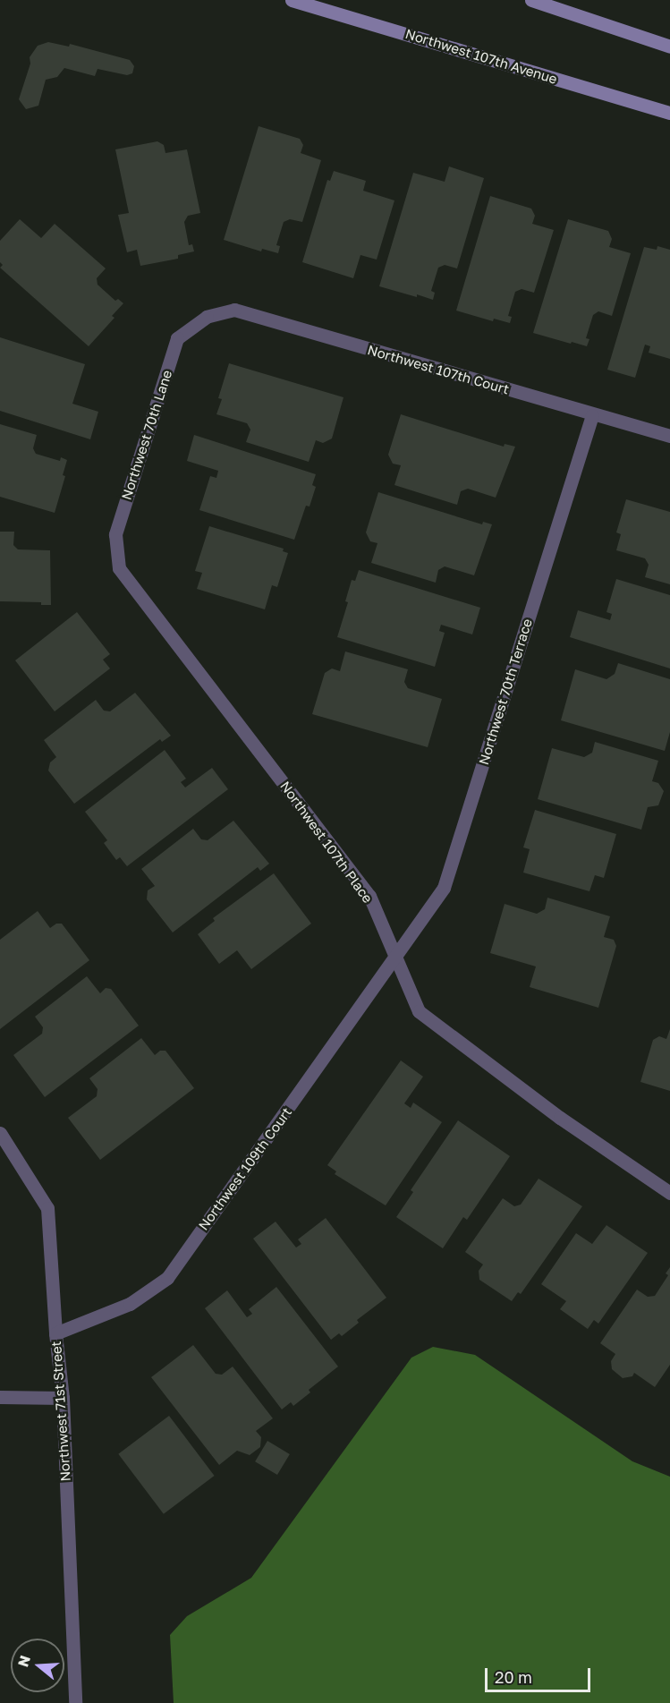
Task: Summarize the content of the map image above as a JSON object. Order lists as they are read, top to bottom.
{
  "streets": {
    "main road": ["Northwest 107th Avenue"],
    "street": [
      "Northwest 107th Court",
      "Northwest 70th Lane",
      "Northwest 70th Terrace",
      "Northwest 107th Place",
      "Northwest 109th Court",
      "Northwest 71st Street"
    ]
  },
  "crossings": [
    ["Northwest 107th Court", "Northwest 70th Lane"],
    ["Northwest 107th Court", "Northwest 70th Terrace"],
    ["Northwest 70th Lane", "Northwest 107th Place"],
    ["Northwest 70th Terrace", "Northwest 107th Place"],
    ["Northwest 70th Terrace", "Northwest 109th Court"],
    ["Northwest 107th Place", "Northwest 109th Court"],
    ["Northwest 109th Court", "Northwest 71st Street"]
  ],
  "scale_bar": "20 m",
  "north": "left"
}
